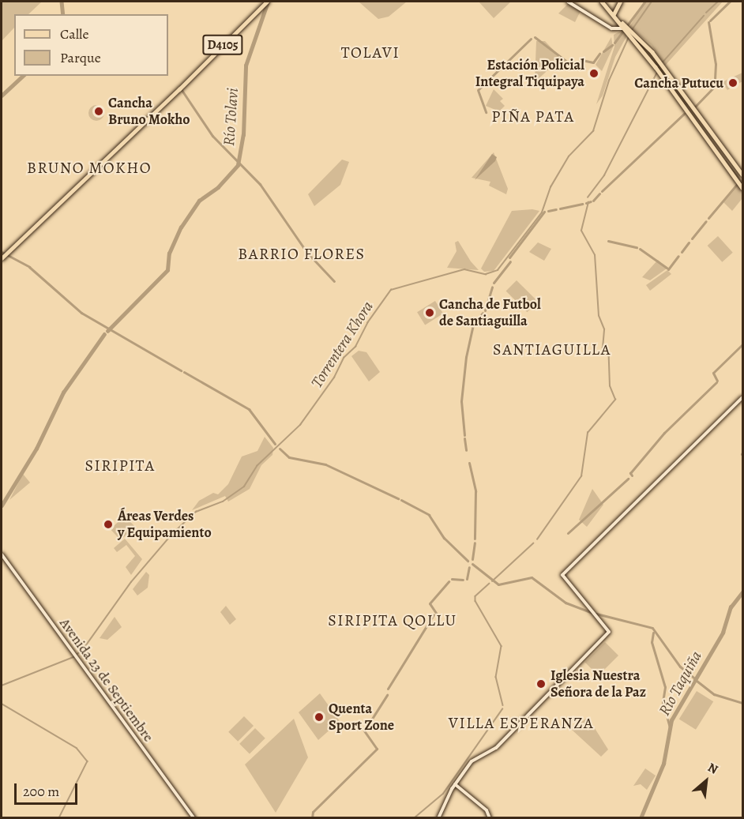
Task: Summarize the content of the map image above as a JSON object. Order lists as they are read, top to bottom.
{
  "streets": {
    "main road": ["D4105", "Avenida 23 de Septiembre"]
  },
  "districts": [
    "TOLAVI",
    "PIÑA PATA",
    "BRUNO MOKHO",
    "BARRIO FLORES",
    "SANTIAGUILLA",
    "SIRIPITA",
    "SIRIPITA QOLLU",
    "VILLA ESPERANZA"
  ],
  "water": ["Río Tolavi", "Torrentera Khora", "Río Taquiña"],
  "places": [
    "Estación Policial Integral Tiquipaya",
    "Cancha Putucu",
    "Cancha Bruno Mokho",
    "Cancha de Futbol de Santiaguilla",
    "Áreas Verdes y Equipamiento",
    "Iglesia Nuestra Señora de la Paz",
    "Quenta Sport Zone"
  ],
  "legend": ["Calle", "Parque"],
  "scale_bar": "200 m",
  "north": "top right"
}
